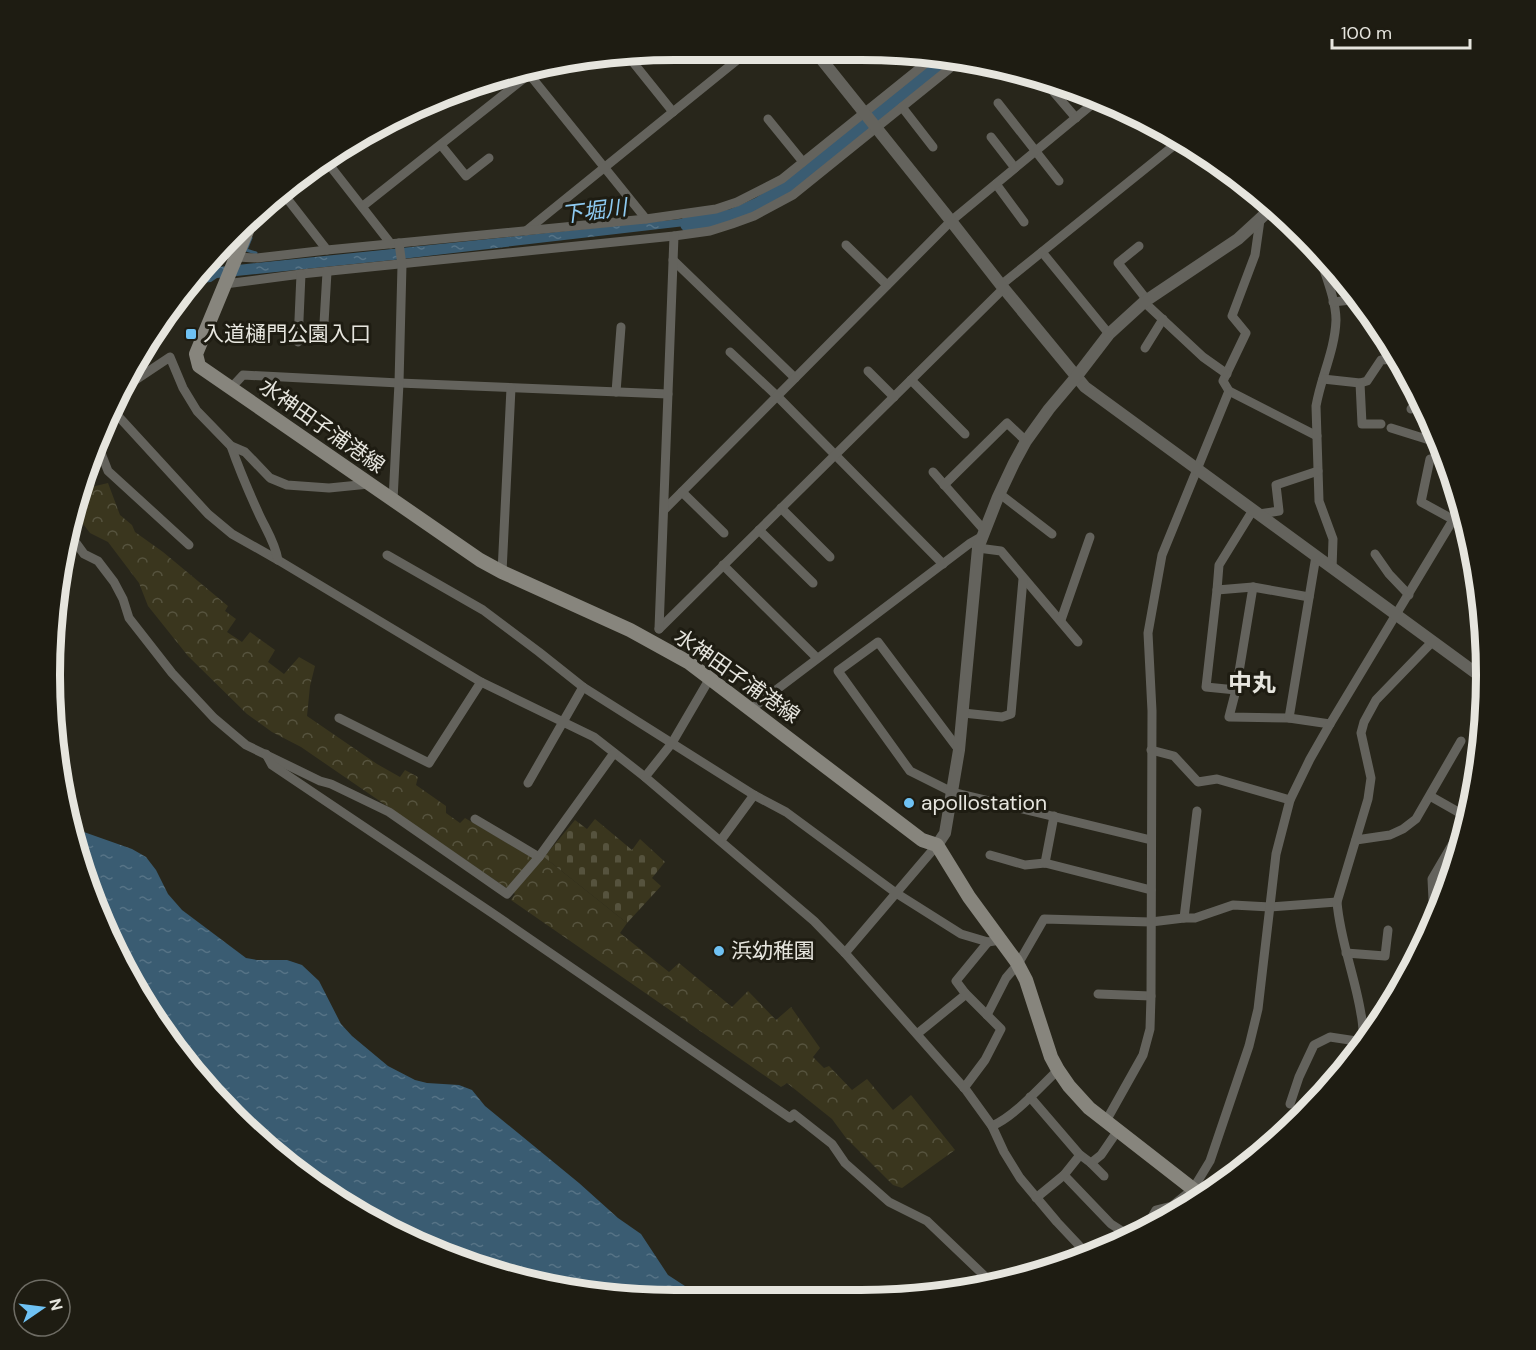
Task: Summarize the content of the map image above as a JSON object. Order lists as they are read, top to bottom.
{
  "streets": {
    "main road": ["水神田子浦港線"]
  },
  "districts": ["中丸"],
  "water": ["下堀川"],
  "places": {
    "transit": ["入道樋門公園入口"],
    "other": ["apollostation", "浜幼稚園"]
  },
  "scale_bar": "100 m",
  "north": "right"
}
